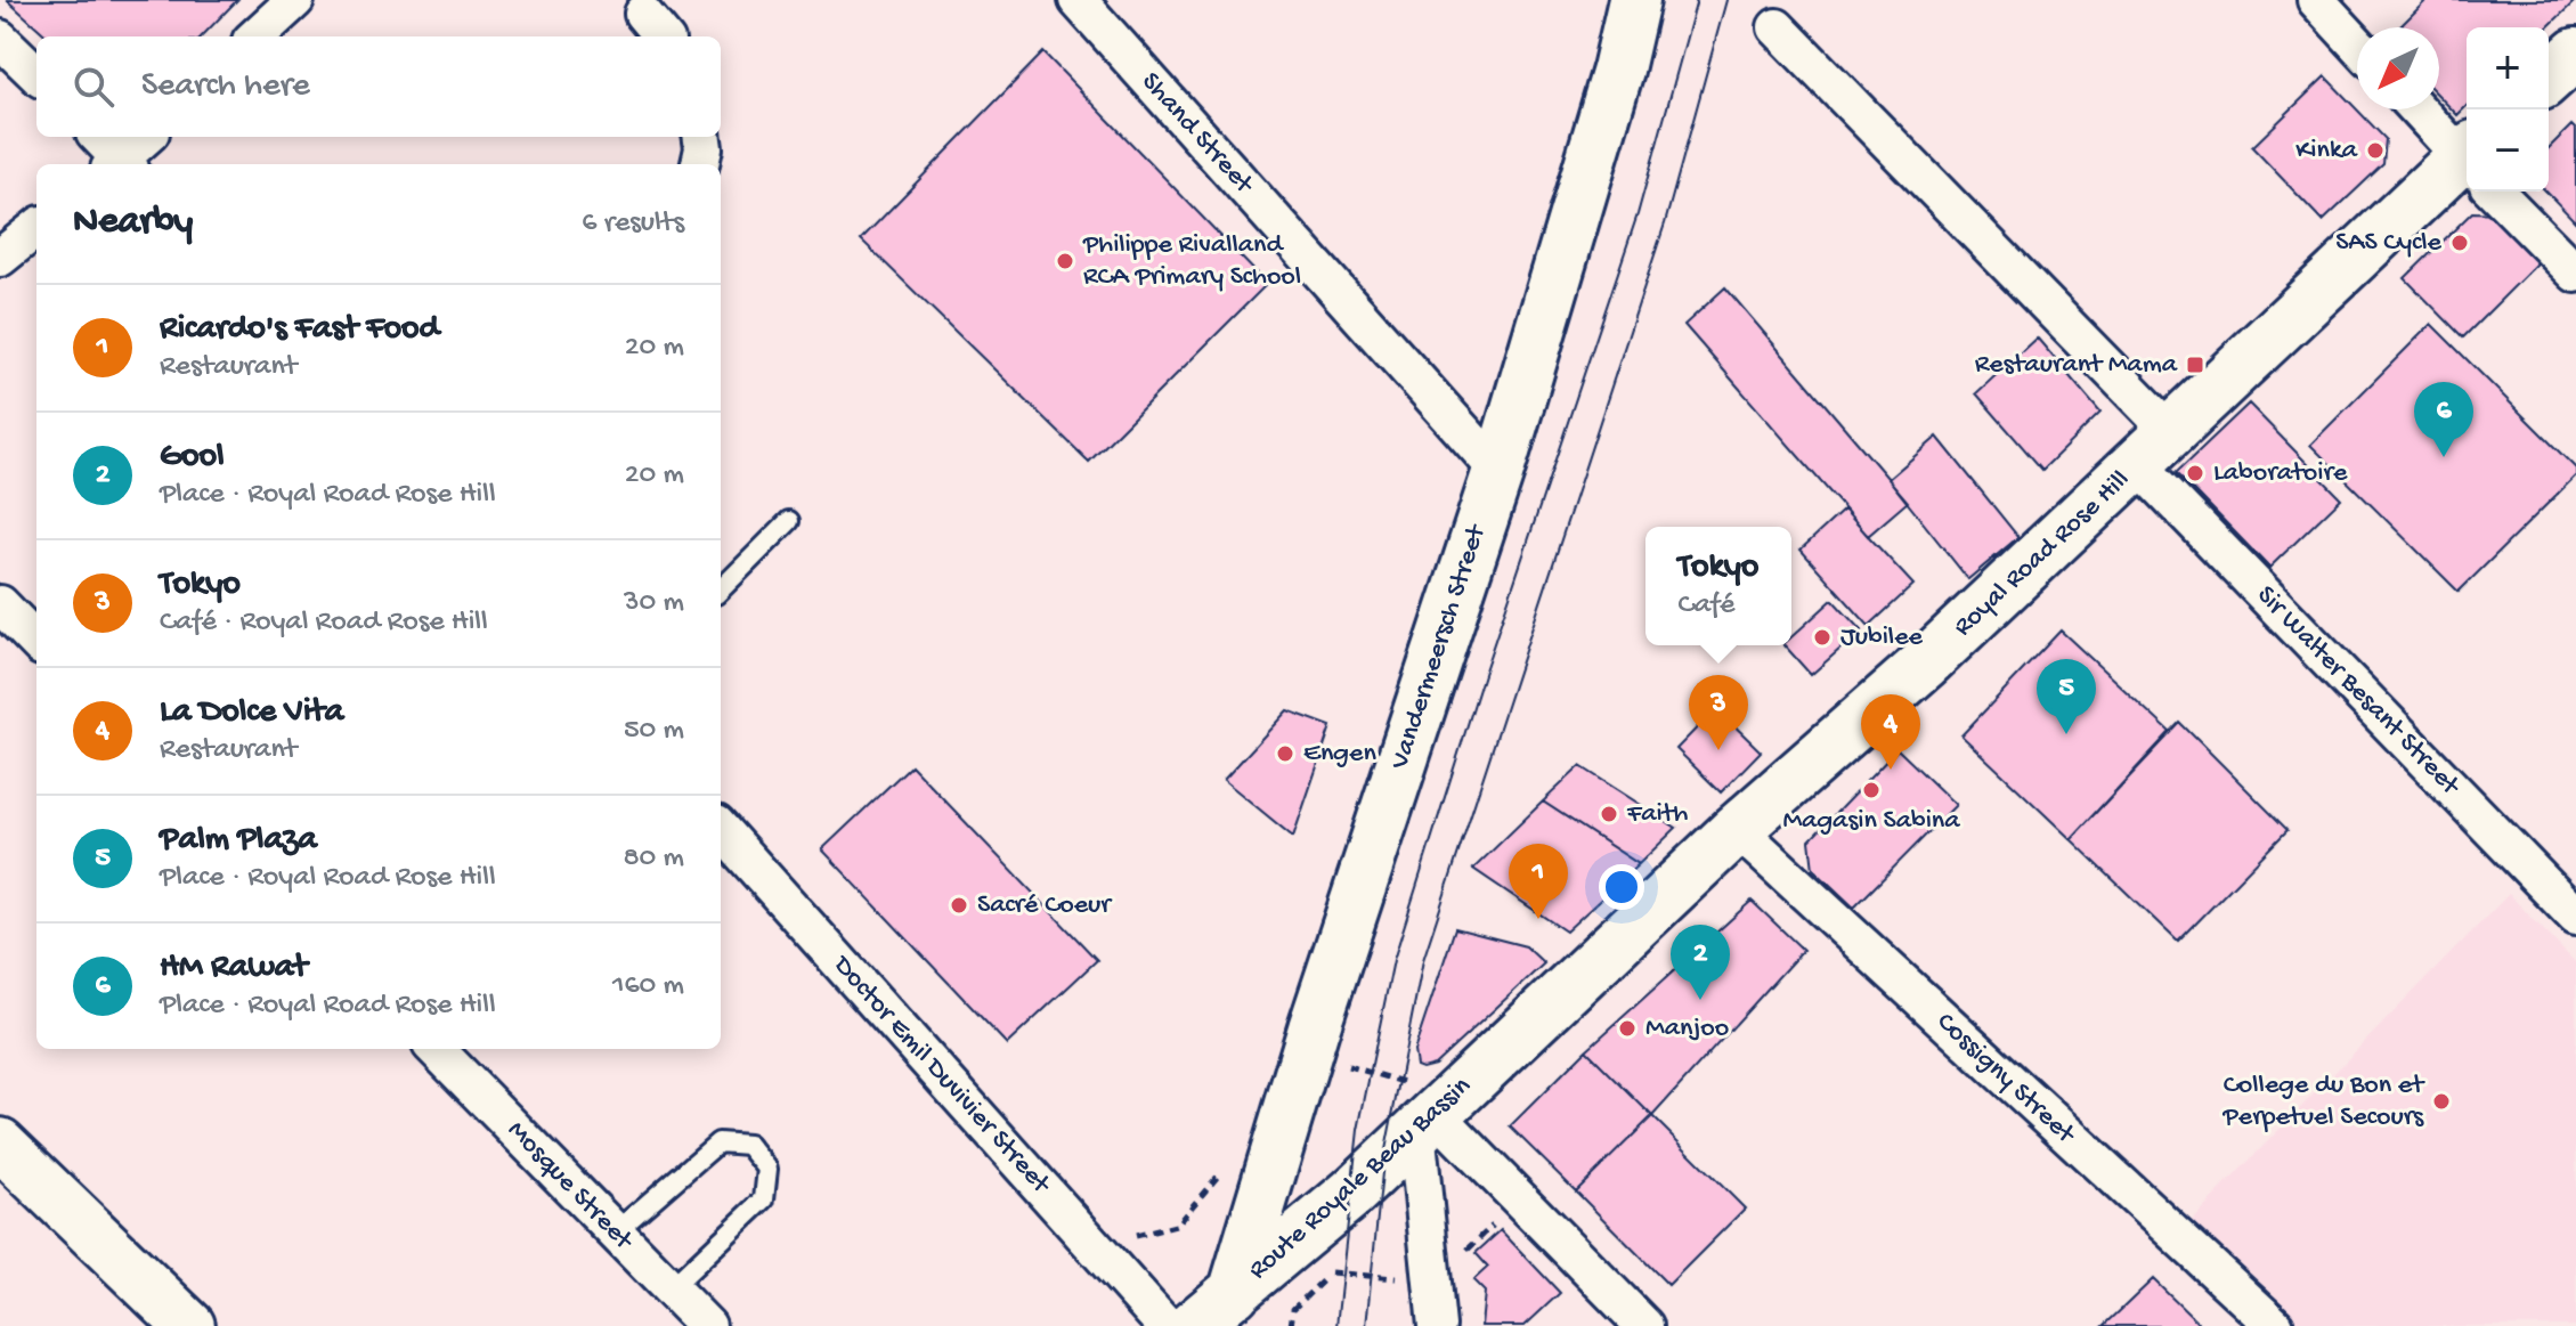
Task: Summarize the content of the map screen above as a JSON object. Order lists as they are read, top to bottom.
{
  "streets": {
    "main road": ["Royal Road Rose Hill", "Vandermeersch Street", "Route Royale Beau Bassin"],
    "street": [
      "Shand Street",
      "Sir Walter Besant Street",
      "Doctor Emil Duvivier Street",
      "Cossigny Street",
      "Mosque Street"
    ]
  },
  "crossings": [
    ["Shand Street", "Vandermeersch Street"],
    ["Royal Road Rose Hill", "Sir Walter Besant Street"],
    ["Royal Road Rose Hill", "Cossigny Street"],
    ["Royal Road Rose Hill", "Route Royale Beau Bassin"],
    ["Vandermeersch Street", "Route Royale Beau Bassin"]
  ],
  "places": {
    "other": [
      "Kinka",
      "SAS Cycle",
      "Philippe Rivalland RCA Primary School",
      "Laboratoire",
      "Jubilee",
      "Engen",
      "Magasin Sabina",
      "Faith",
      "Sacré Coeur",
      "Manjoo",
      "College du Bon et Perpetuel Secours"
    ],
    "transit": ["Restaurant Mama"]
  },
  "north": "bottom left",
  "page": {
    "map_buttons": ["+", "−"],
    "search": "Search here",
    "heading": ["Nearby", "6 results"],
    "list": [
      {
        "mark": "1",
        "name": "Ricardo's Fast Food",
        "note": "Restaurant",
        "value": "20 m"
      },
      {
        "mark": "2",
        "name": "Gool",
        "note": "Place · Royal Road Rose Hill",
        "value": "20 m"
      },
      {
        "mark": "3",
        "name": "Tokyo",
        "note": "Café · Royal Road Rose Hill",
        "value": "30 m"
      },
      {
        "mark": "4",
        "name": "La Dolce Vita",
        "note": "Restaurant",
        "value": "50 m"
      },
      {
        "mark": "5",
        "name": "Palm Plaza",
        "note": "Place · Royal Road Rose Hill",
        "value": "80 m"
      },
      {
        "mark": "6",
        "name": "HM Rawat",
        "note": "Place · Royal Road Rose Hill",
        "value": "160 m"
      }
    ],
    "pins": [
      "6",
      "5",
      "3",
      "4",
      "1",
      "2"
    ],
    "popup": ["Tokyo", "Café"]
  }
}
